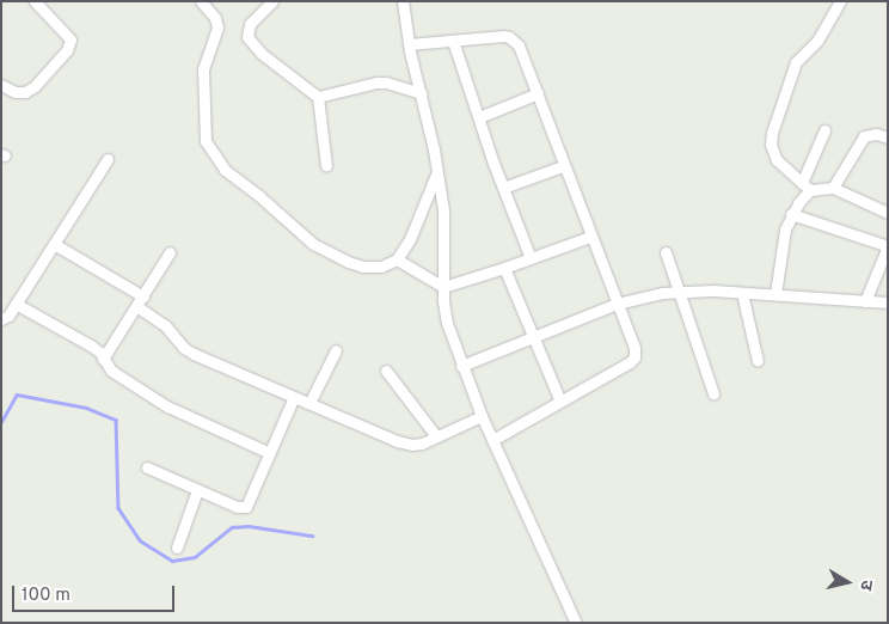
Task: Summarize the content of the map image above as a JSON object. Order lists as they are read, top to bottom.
{
  "scale_bar": "100 m",
  "north": "right"
}
